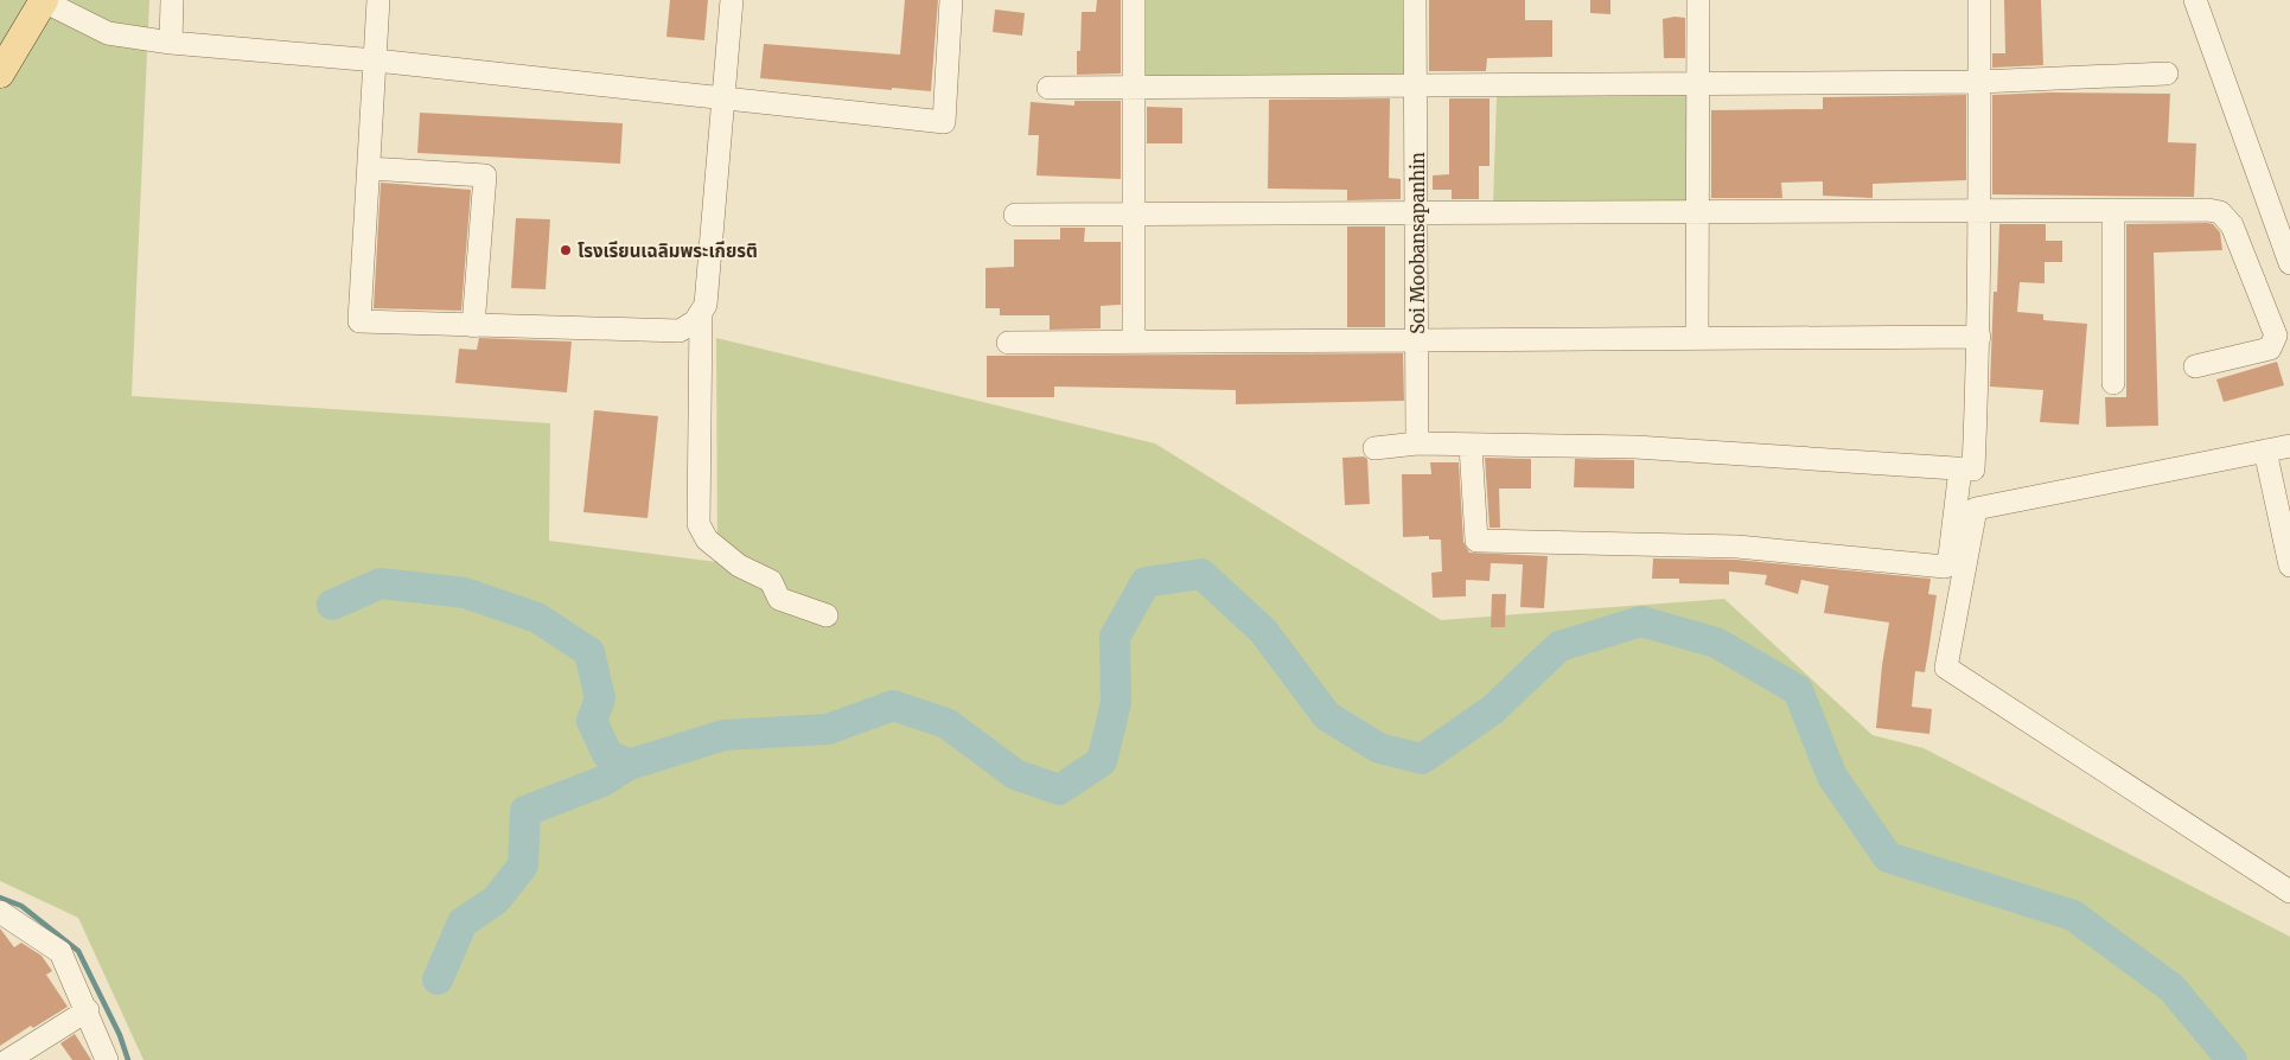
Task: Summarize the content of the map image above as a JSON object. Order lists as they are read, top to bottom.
{
  "streets": {
    "street": ["Soi Moobansapanhin"]
  },
  "places": ["โรงเรียนเฉลิมพระเกียรติ"]
}
